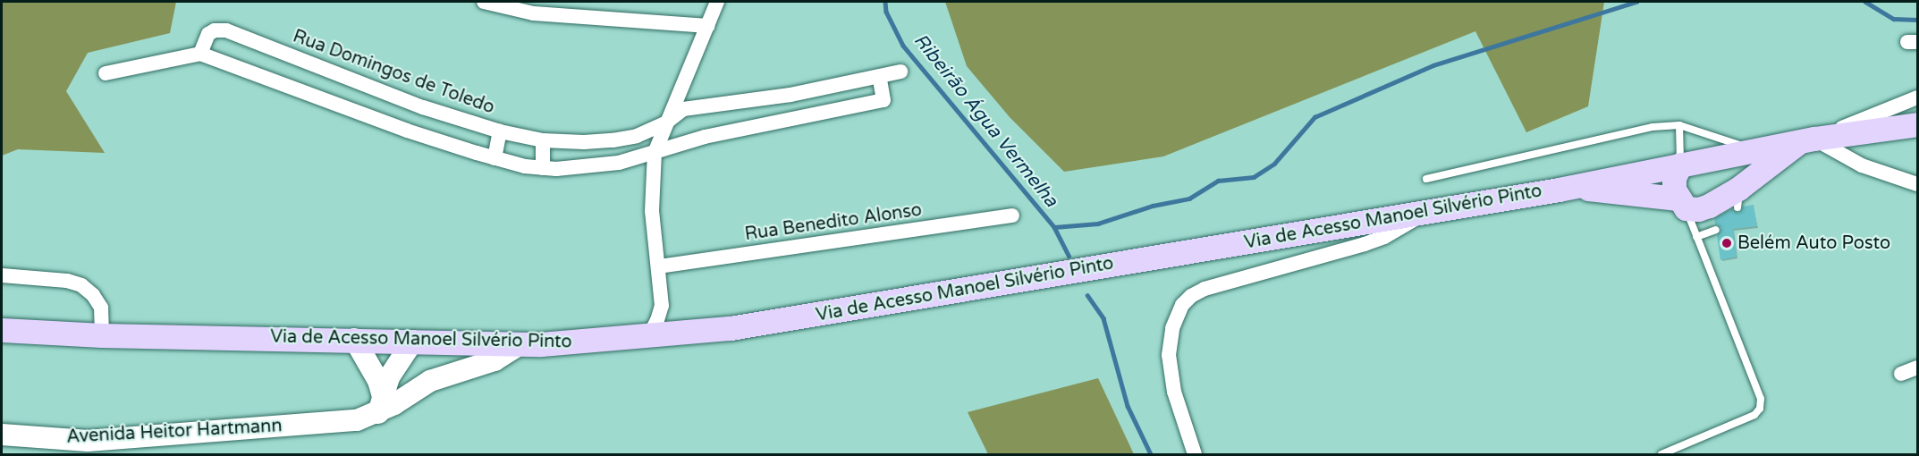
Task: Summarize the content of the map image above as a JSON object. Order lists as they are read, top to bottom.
{
  "streets": {
    "main road": ["Via de Acesso Manoel Silvério Pinto"],
    "street": ["Rua Domingos de Toledo", "Rua Benedito Alonso", "Avenida Heitor Hartmann"]
  },
  "crossings": [
    ["Via de Acesso Manoel Silvério Pinto", "Avenida Heitor Hartmann"]
  ],
  "water": ["Ribeirão Água Vermelha"],
  "places": ["Belém Auto Posto"]
}
